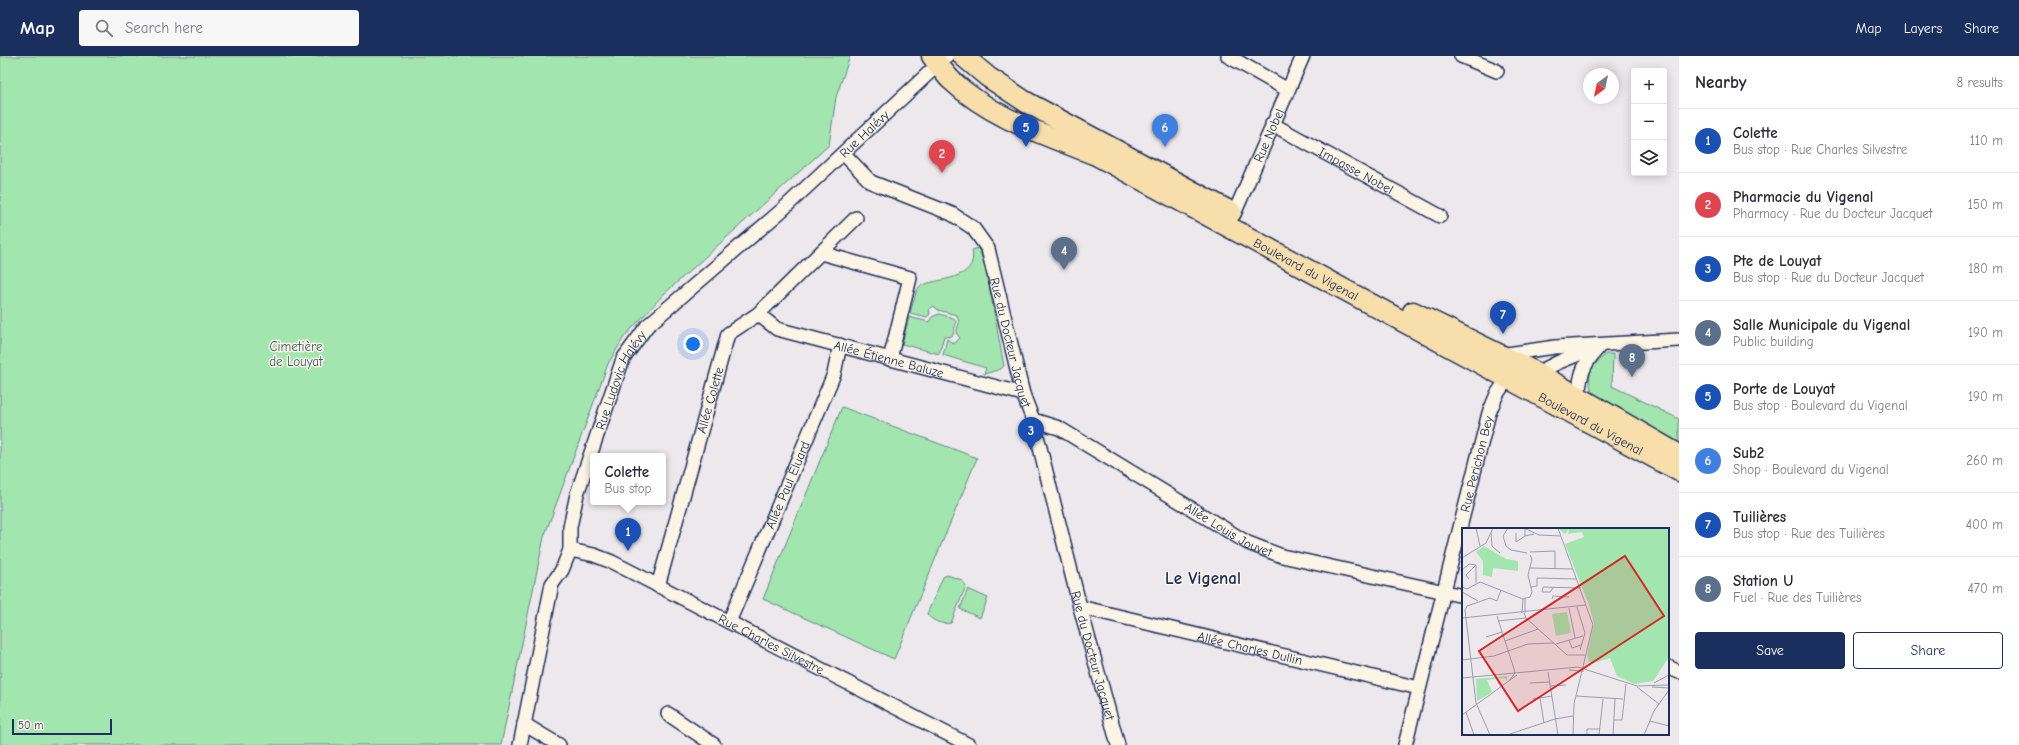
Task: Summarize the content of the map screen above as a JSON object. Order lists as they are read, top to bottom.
{
  "streets": {
    "main road": ["Boulevard du Vigenal"],
    "street": [
      "Rue Halévy",
      "Rue Nobel",
      "Impasse Nobel",
      "Rue du Docteur Jacquet",
      "Allée Étienne Baluze",
      "Rue Ludovic Halévy",
      "Allée Colette",
      "Rue Perichon Bey",
      "Allée Paul Éluard",
      "Allée Louis Jouvet",
      "Rue Charles Silvestre",
      "Allée Charles Dullin"
    ]
  },
  "crossings": [
    ["Rue Halévy", "Boulevard du Vigenal"],
    ["Rue Halévy", "Rue du Docteur Jacquet"],
    ["Rue Halévy", "Rue Ludovic Halévy"],
    ["Rue Nobel", "Impasse Nobel"],
    ["Rue Nobel", "Boulevard du Vigenal"],
    ["Boulevard du Vigenal", "Rue Perichon Bey"],
    ["Rue du Docteur Jacquet", "Allée Étienne Baluze"],
    ["Rue du Docteur Jacquet", "Allée Louis Jouvet"],
    ["Rue du Docteur Jacquet", "Allée Charles Dullin"],
    ["Allée Étienne Baluze", "Allée Colette"],
    ["Allée Étienne Baluze", "Allée Paul Éluard"],
    ["Rue Ludovic Halévy", "Rue Charles Silvestre"],
    ["Allée Colette", "Rue Charles Silvestre"],
    ["Rue Perichon Bey", "Allée Louis Jouvet"],
    ["Rue Perichon Bey", "Allée Charles Dullin"],
    ["Allée Paul Éluard", "Rue Charles Silvestre"]
  ],
  "districts": ["Le Vigenal"],
  "parks": ["Cimetière de Louyat"],
  "scale_bar": "50 m",
  "north": "bottom left",
  "page": {
    "header": "Map",
    "search": "Search here",
    "nav": ["Map", "Layers", "Share"],
    "heading": ["Nearby", "8 results"],
    "map_buttons": ["+", "−"],
    "list": [
      {
        "mark": "1",
        "name": "Colette",
        "note": "Bus stop · Rue Charles Silvestre",
        "value": "110 m"
      },
      {
        "mark": "2",
        "name": "Pharmacie du Vigenal",
        "note": "Pharmacy · Rue du Docteur Jacquet",
        "value": "150 m"
      },
      {
        "mark": "3",
        "name": "Pte de Louyat",
        "note": "Bus stop · Rue du Docteur Jacquet",
        "value": "180 m"
      },
      {
        "mark": "4",
        "name": "Salle Municipale du Vigenal",
        "note": "Public building",
        "value": "190 m"
      },
      {
        "mark": "5",
        "name": "Porte de Louyat",
        "note": "Bus stop · Boulevard du Vigenal",
        "value": "190 m"
      },
      {
        "mark": "6",
        "name": "Sub2",
        "note": "Shop · Boulevard du Vigenal",
        "value": "260 m"
      },
      {
        "mark": "7",
        "name": "Tuilières",
        "note": "Bus stop · Rue des Tuilières",
        "value": "400 m"
      },
      {
        "mark": "8",
        "name": "Station U",
        "note": "Fuel · Rue des Tuilières",
        "value": "470 m"
      }
    ],
    "pins": [
      "5",
      "6",
      "2",
      "4",
      "7",
      "8",
      "3",
      "1"
    ],
    "popup": ["Colette", "Bus stop"],
    "buttons": ["Save", "Share"],
    "scale": "50 m"
  }
}
